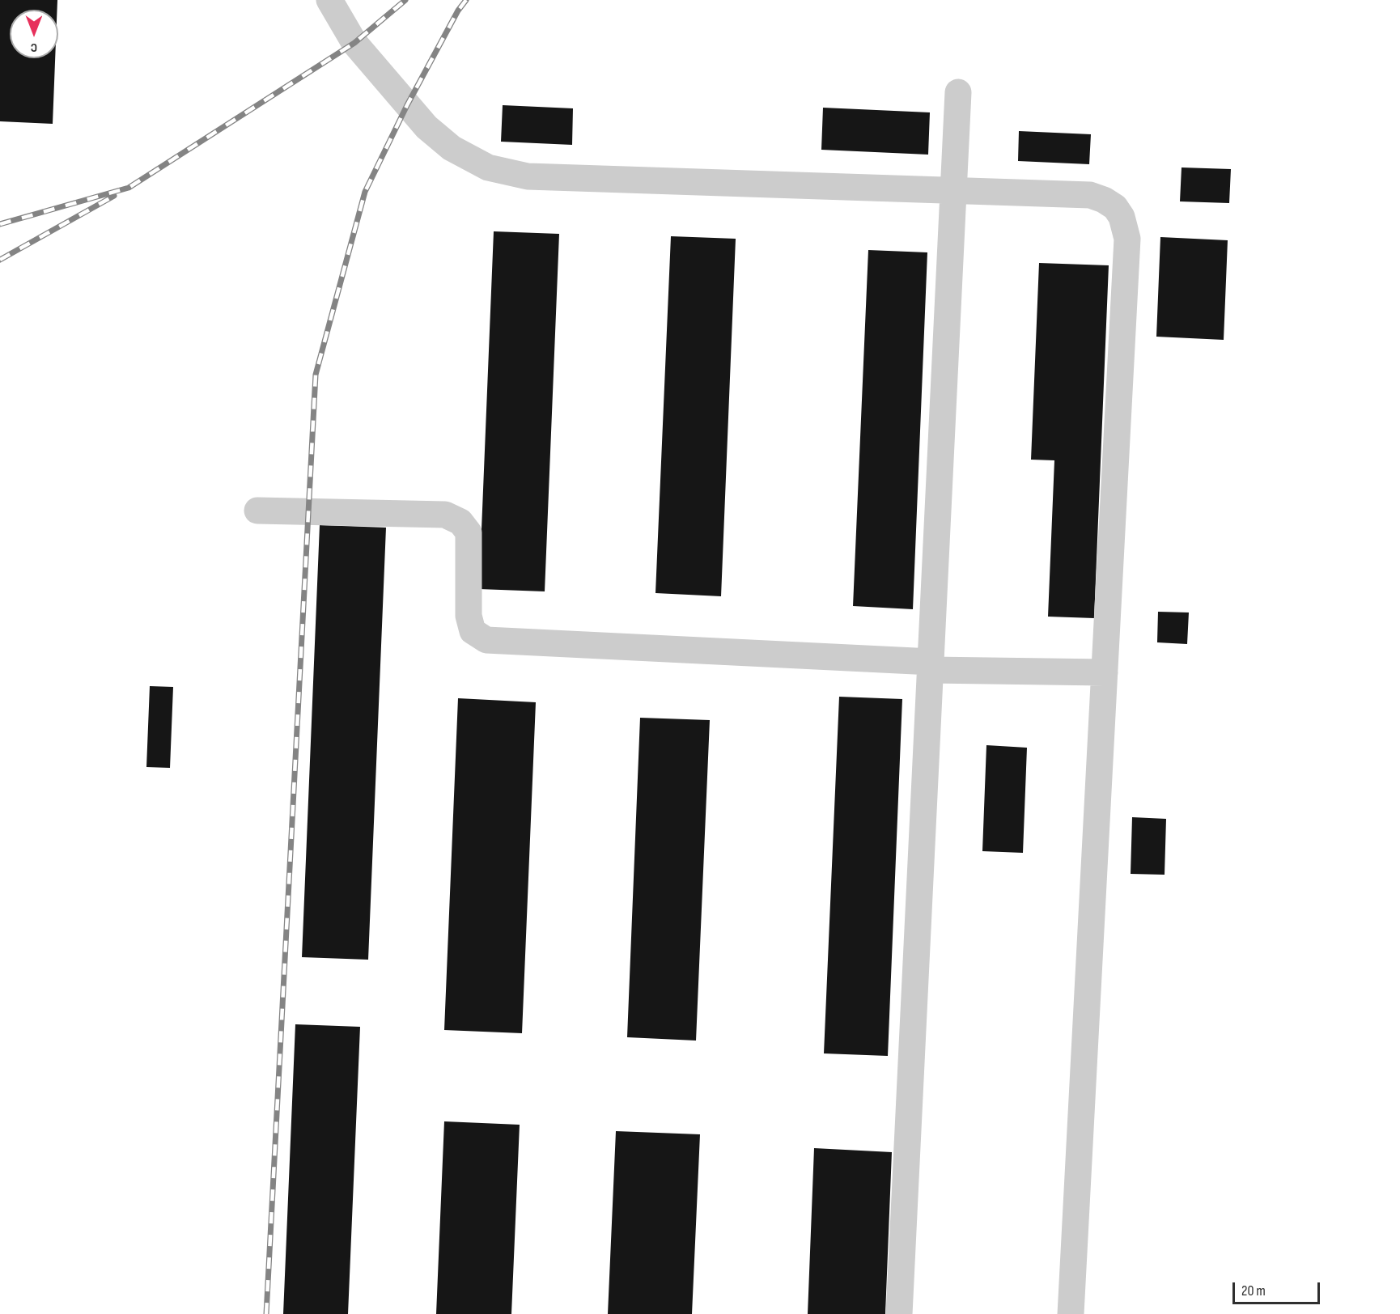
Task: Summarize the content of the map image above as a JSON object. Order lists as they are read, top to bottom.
{
  "scale_bar": "20 m",
  "north": "bottom"
}
